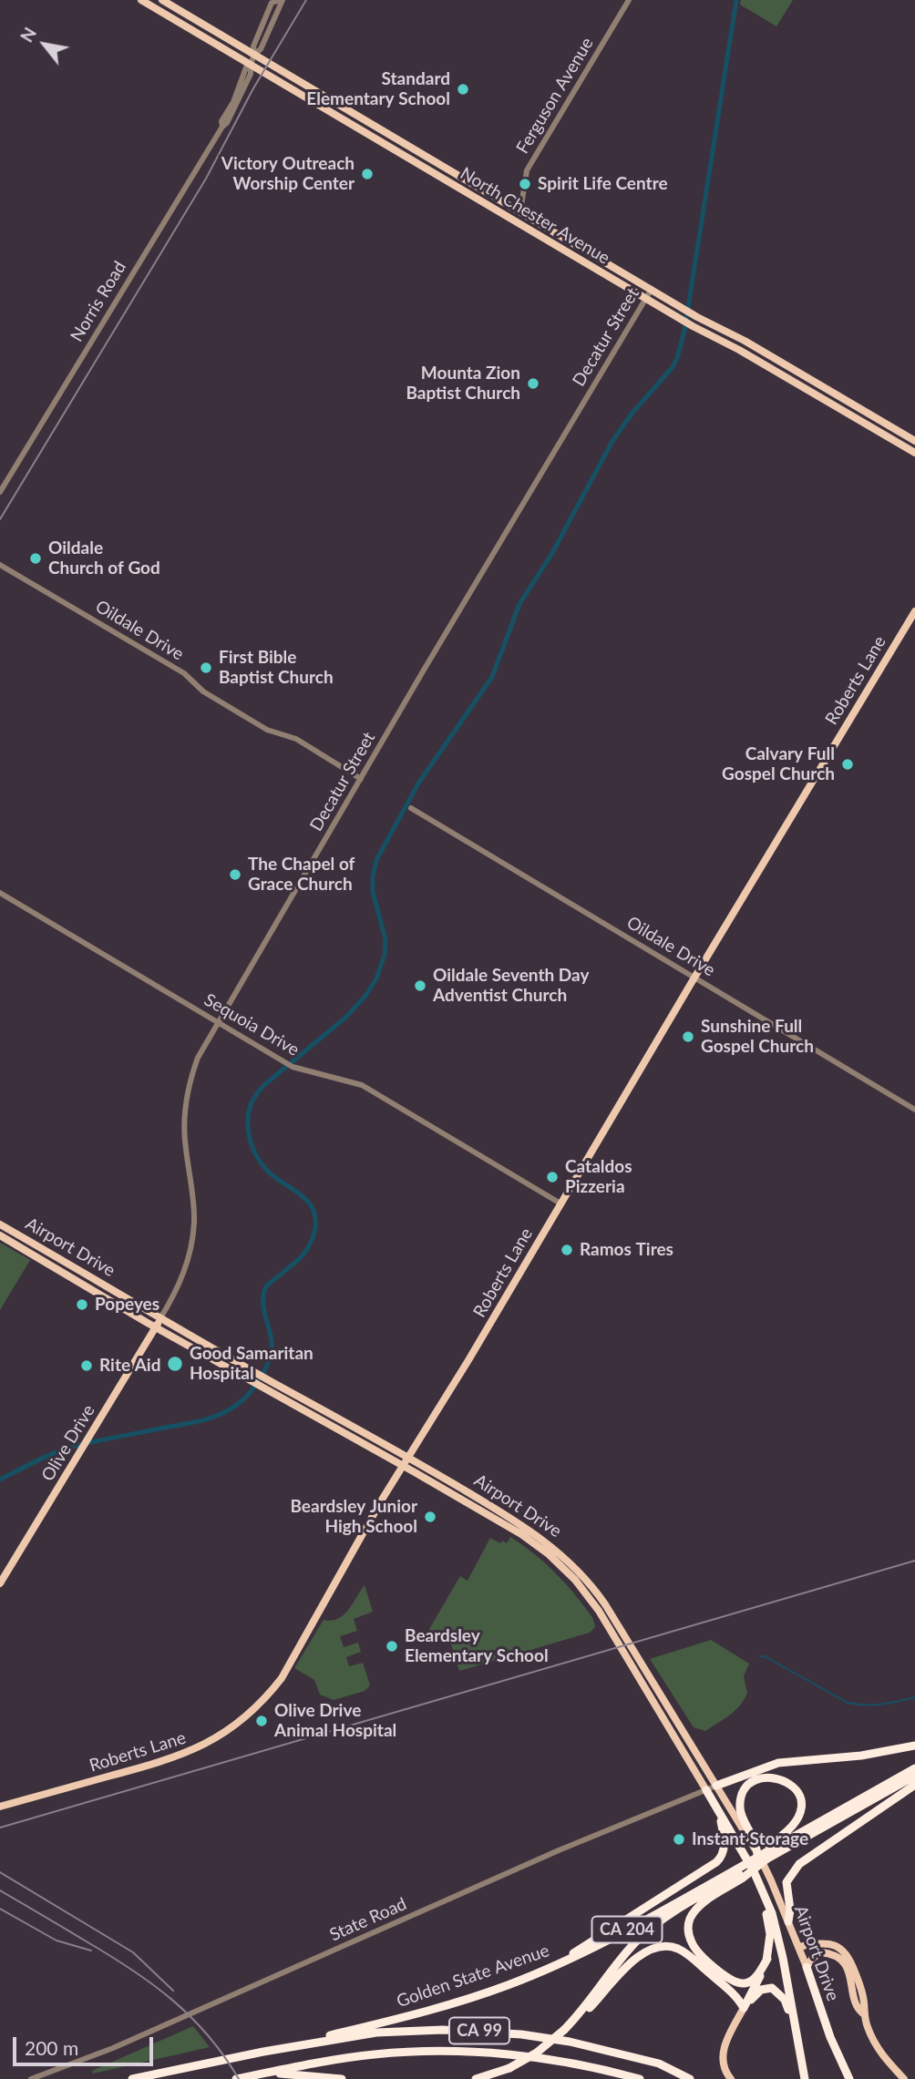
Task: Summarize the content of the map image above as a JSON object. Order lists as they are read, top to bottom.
{
  "streets": {
    "highway": [
      "Airport Drive",
      "CA 204",
      "Golden State Avenue",
      "CA 99"
    ],
    "main road": ["North Chester Avenue", "Roberts Lane", "Olive Drive"],
    "street": [
      "Ferguson Avenue",
      "Norris Road",
      "Decatur Street",
      "Oildale Drive",
      "Sequoia Drive",
      "State Road"
    ]
  },
  "crossings": [
    ["Ferguson Avenue", "North Chester Avenue"],
    ["North Chester Avenue", "Norris Road"],
    ["North Chester Avenue", "Decatur Street"],
    ["Decatur Street", "Oildale Drive"],
    ["Decatur Street", "Sequoia Drive"],
    ["Decatur Street", "Airport Drive"],
    ["Decatur Street", "Olive Drive"],
    ["Oildale Drive", "Roberts Lane"],
    ["Roberts Lane", "Sequoia Drive"],
    ["Roberts Lane", "Airport Drive"],
    ["Airport Drive", "Olive Drive"],
    ["Airport Drive", "State Road"],
    ["Golden State Avenue", "CA 99"]
  ],
  "places": [
    "Standard Elementary School",
    "Victory Outreach Worship Center",
    "Spirit Life Centre",
    "Mounta Zion Baptist Church",
    "Oildale Church of God",
    "First Bible Baptist Church",
    "Calvary Full Gospel Church",
    "The Chapel of Grace Church",
    "Oildale Seventh Day Adventist Church",
    "Sunshine Full Gospel Church",
    "Cataldos Pizzeria",
    "Ramos Tires",
    "Popeyes",
    "Good Samaritan Hospital",
    "Rite Aid",
    "Beardsley Junior High School",
    "Beardsley Elementary School",
    "Olive Drive Animal Hospital",
    "Instant Storage"
  ],
  "scale_bar": "200 m",
  "north": "top left"
}
